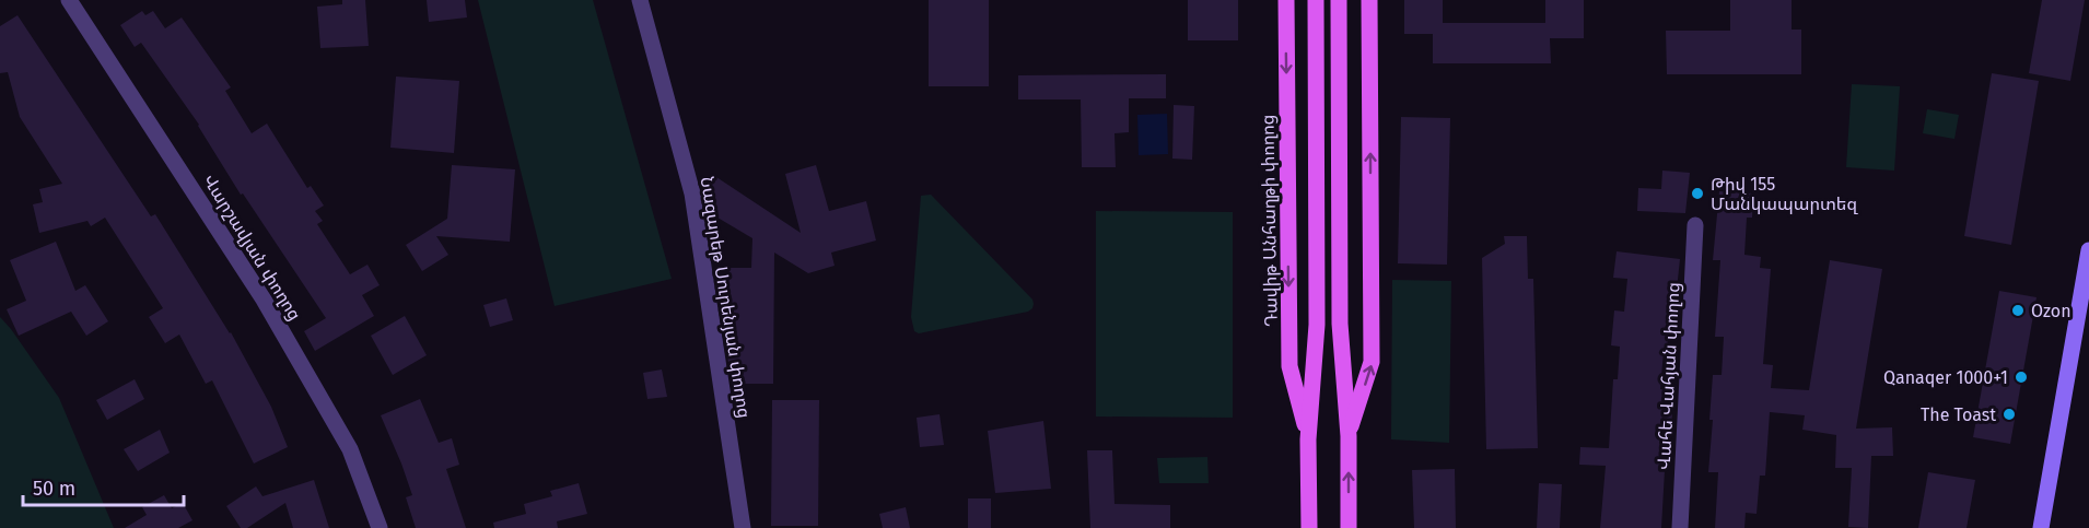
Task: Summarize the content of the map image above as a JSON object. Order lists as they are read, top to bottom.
{
  "streets": {
    "main road": ["Դավիթ Անհաղթի փողոց"],
    "street": ["Վարշավյան փողոց", "Նազարեթ Սուրենյան փողոց", "Վահե Վահյան փողոց"]
  },
  "places": [
    "Թիվ 155 Մանկապարտեզ",
    "Ozon",
    "Qanaqer 1000+1",
    "The Toast"
  ],
  "scale_bar": "50 m"
}
